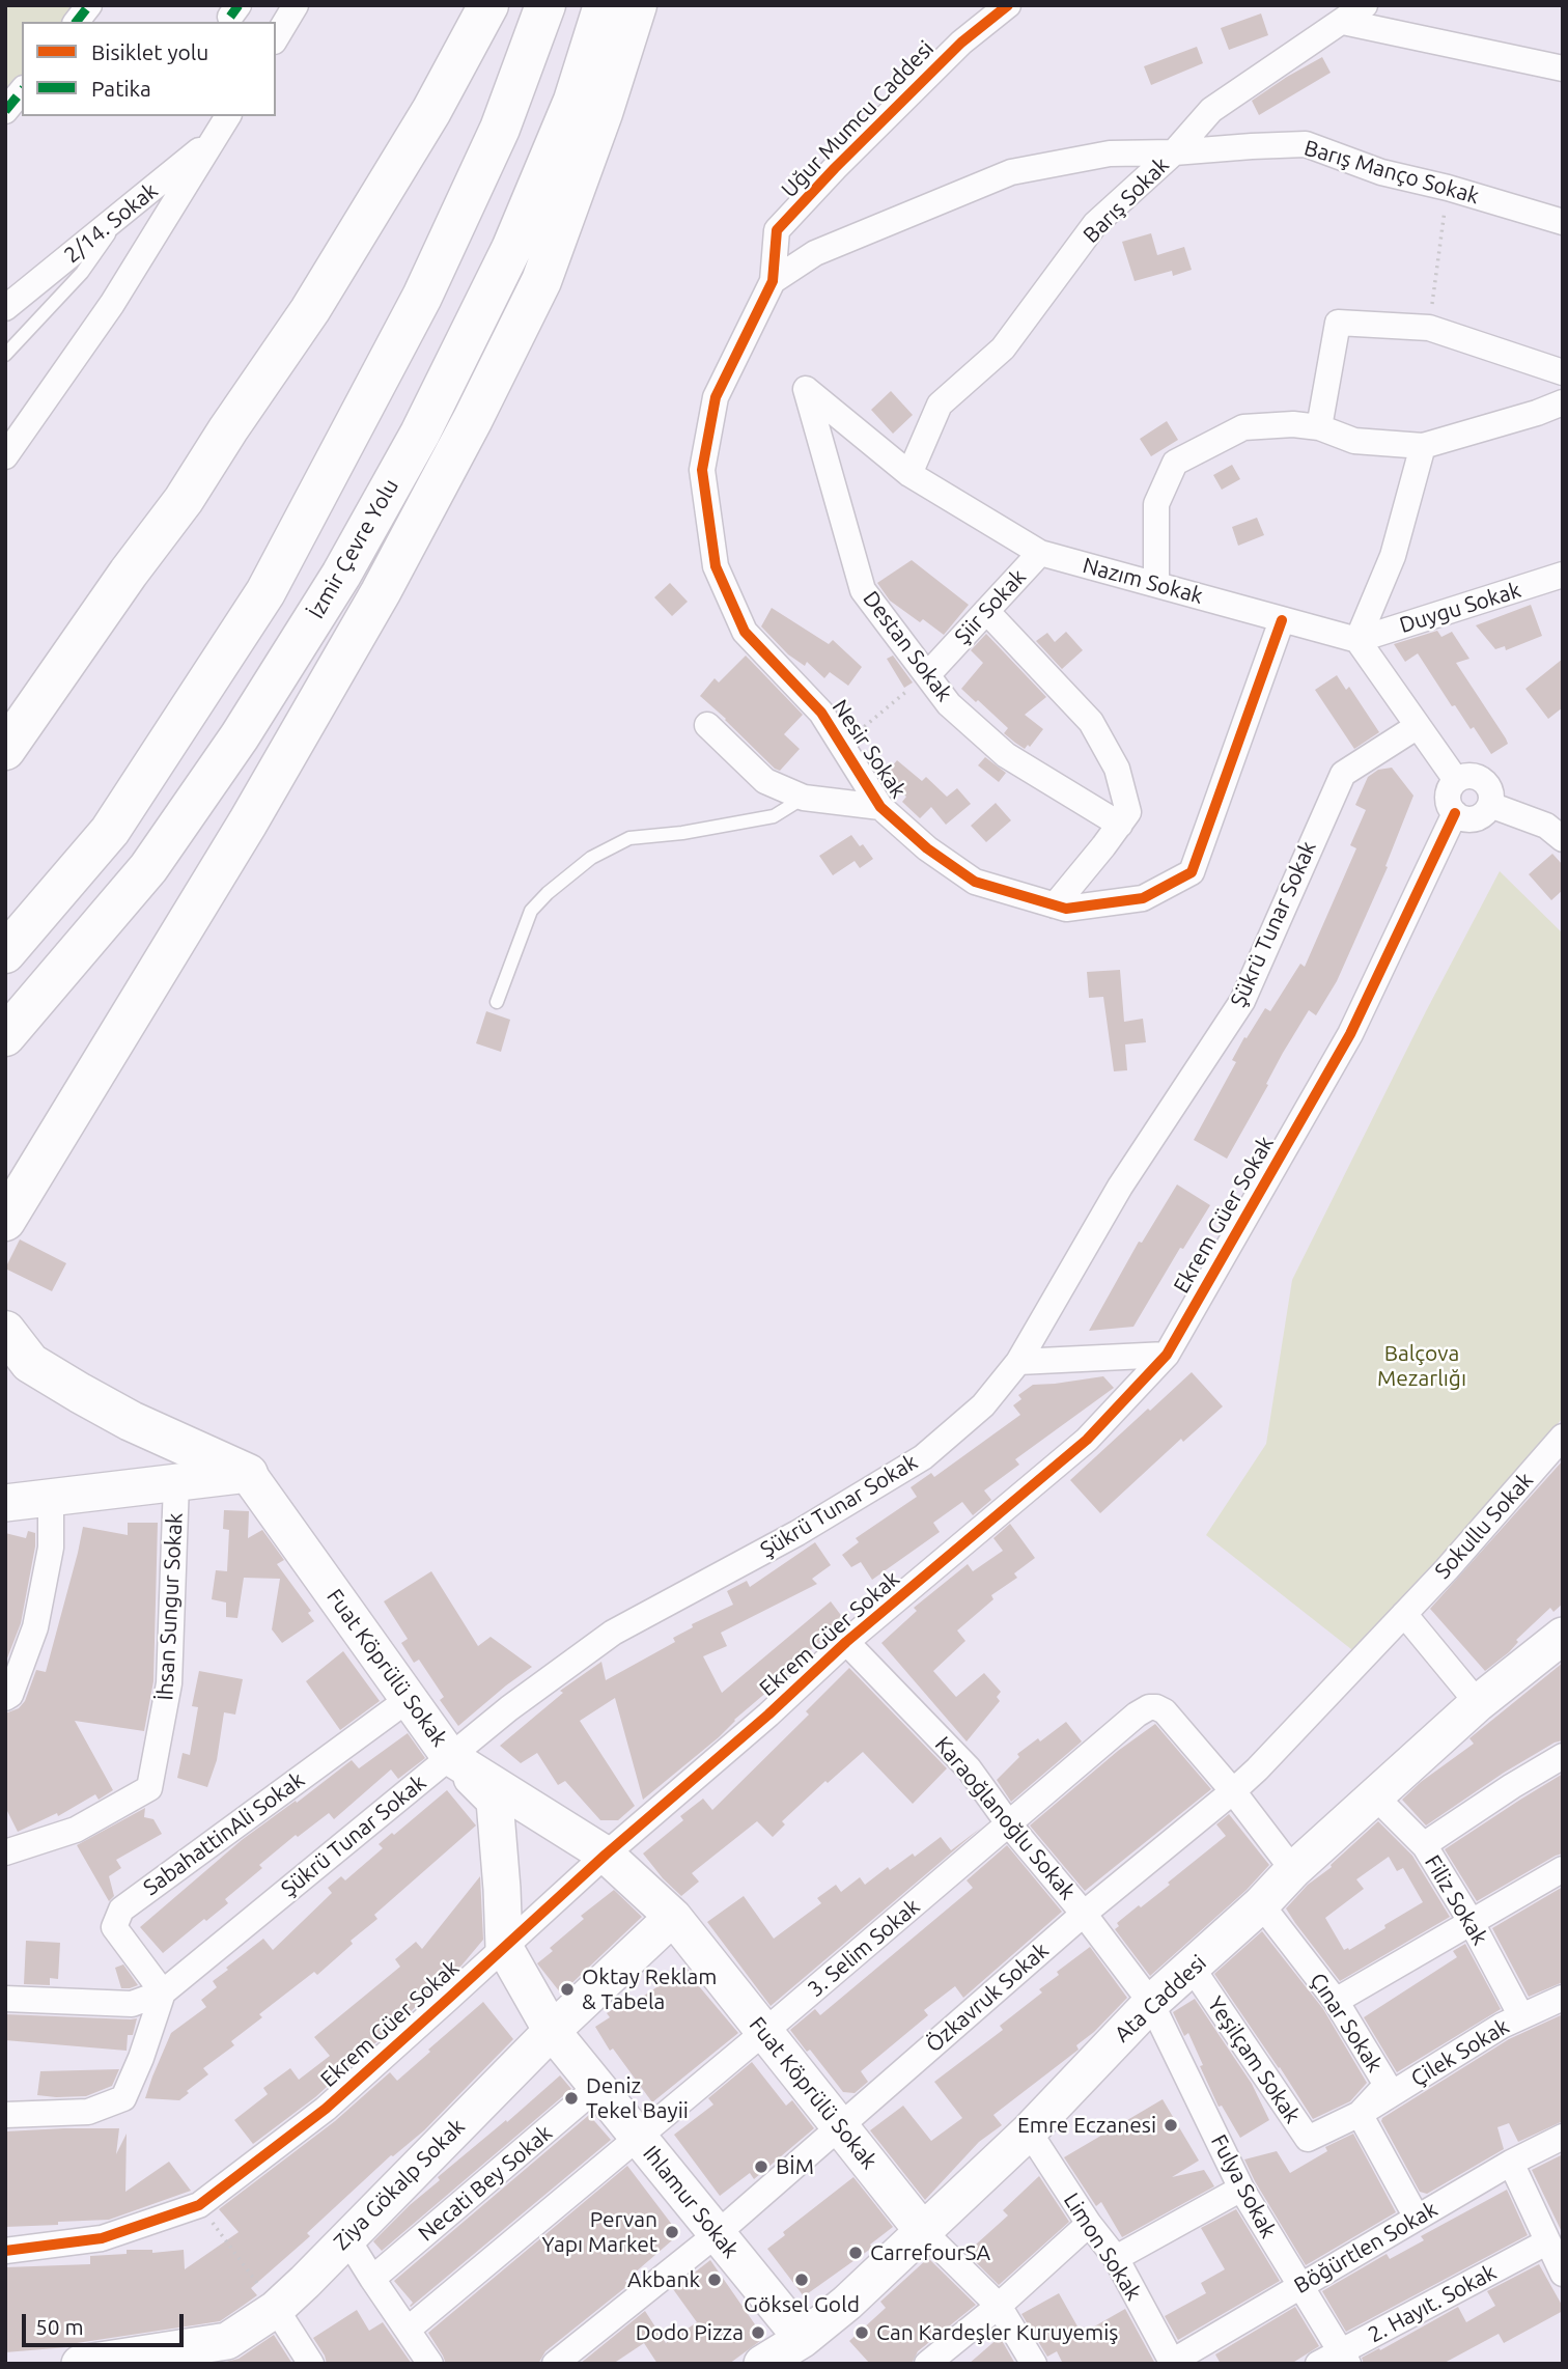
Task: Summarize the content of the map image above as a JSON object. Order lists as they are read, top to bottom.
{
  "streets": {
    "highway": ["İzmir Çevre Yolu"],
    "main road": [
      "Fuat Köprülü Sokak",
      "Ata Caddesi",
      "Ziya Gökalp Sokak",
      "Ihlamur Sokak"
    ],
    "street": [
      "Uğur Mumcu Caddesi",
      "Barış Manço Sokak",
      "Barış Sokak",
      "2/14. Sokak",
      "Nazım Sokak",
      "Şiir Sokak",
      "Duygu Sokak",
      "Destan Sokak",
      "Nesir Sokak",
      "Şükrü Tunar Sokak",
      "Ekrem Güer Sokak",
      "Sokullu Sokak",
      "İhsan Sungur Sokak",
      "Karaoğlanoğlu Sokak",
      "SabahattinAli Sokak",
      "Filiz Sokak",
      "3. Selim Sokak",
      "Özkavruk Sokak",
      "Çınar Sokak",
      "Çilek Sokak",
      "Yeşilçam Sokak",
      "Necati Bey Sokak",
      "Fulya Sokak",
      "Limon Sokak",
      "Böğürtlen Sokak",
      "2. Hayıt. Sokak"
    ]
  },
  "crossings": [
    ["Uğur Mumcu Caddesi", "Barış Manço Sokak"],
    ["Uğur Mumcu Caddesi", "Nesir Sokak"],
    ["Barış Manço Sokak", "Barış Sokak"],
    ["Barış Manço Sokak", "Nesir Sokak"],
    ["Barış Sokak", "Nazım Sokak"],
    ["Nazım Sokak", "Şiir Sokak"],
    ["Nazım Sokak", "Duygu Sokak"],
    ["Nazım Sokak", "Destan Sokak"],
    ["Nazım Sokak", "Nesir Sokak"],
    ["Şiir Sokak", "Destan Sokak"],
    ["Şükrü Tunar Sokak", "Fuat Köprülü Sokak"],
    ["Şükrü Tunar Sokak", "SabahattinAli Sokak"],
    ["Ekrem Güer Sokak", "Fuat Köprülü Sokak"],
    ["Ekrem Güer Sokak", "Karaoğlanoğlu Sokak"],
    ["Ekrem Güer Sokak", "Ihlamur Sokak"],
    ["Sokullu Sokak", "Özkavruk Sokak"],
    ["Fuat Köprülü Sokak", "SabahattinAli Sokak"],
    ["Fuat Köprülü Sokak", "3. Selim Sokak"],
    ["Fuat Köprülü Sokak", "Özkavruk Sokak"],
    ["Fuat Köprülü Sokak", "Ata Caddesi"],
    ["Fuat Köprülü Sokak", "Ziya Gökalp Sokak"],
    ["Karaoğlanoğlu Sokak", "3. Selim Sokak"],
    ["Karaoğlanoğlu Sokak", "Özkavruk Sokak"],
    ["Karaoğlanoğlu Sokak", "Ata Caddesi"],
    ["Karaoğlanoğlu Sokak", "Fulya Sokak"],
    ["Filiz Sokak", "Ata Caddesi"],
    ["Filiz Sokak", "Çilek Sokak"],
    ["3. Selim Sokak", "Özkavruk Sokak"],
    ["3. Selim Sokak", "Ata Caddesi"],
    ["3. Selim Sokak", "Ihlamur Sokak"],
    ["Özkavruk Sokak", "Ihlamur Sokak"],
    ["Ata Caddesi", "Çınar Sokak"],
    ["Ata Caddesi", "Yeşilçam Sokak"],
    ["Ata Caddesi", "Fulya Sokak"],
    ["Ata Caddesi", "Ihlamur Sokak"],
    ["Ata Caddesi", "Limon Sokak"],
    ["Çınar Sokak", "Çilek Sokak"],
    ["Çınar Sokak", "Yeşilçam Sokak"],
    ["Çilek Sokak", "Yeşilçam Sokak"],
    ["Necati Bey Sokak", "Ihlamur Sokak"],
    ["Ziya Gökalp Sokak", "Ihlamur Sokak"],
    ["Fulya Sokak", "Böğürtlen Sokak"],
    ["Fulya Sokak", "2. Hayıt. Sokak"],
    ["Limon Sokak", "Böğürtlen Sokak"]
  ],
  "parks": ["Balçova Mezarlığı"],
  "places": [
    "Oktay Reklam & Tabela",
    "Deniz Tekel Bayii",
    "Emre Eczanesi",
    "BİM",
    "Pervan Yapı Market",
    "CarrefourSA",
    "Akbank",
    "Göksel Gold",
    "Dodo Pizza",
    "Can Kardeşler Kuruyemiş"
  ],
  "legend": ["Bisiklet yolu", "Patika"],
  "scale_bar": "50 m"
}
